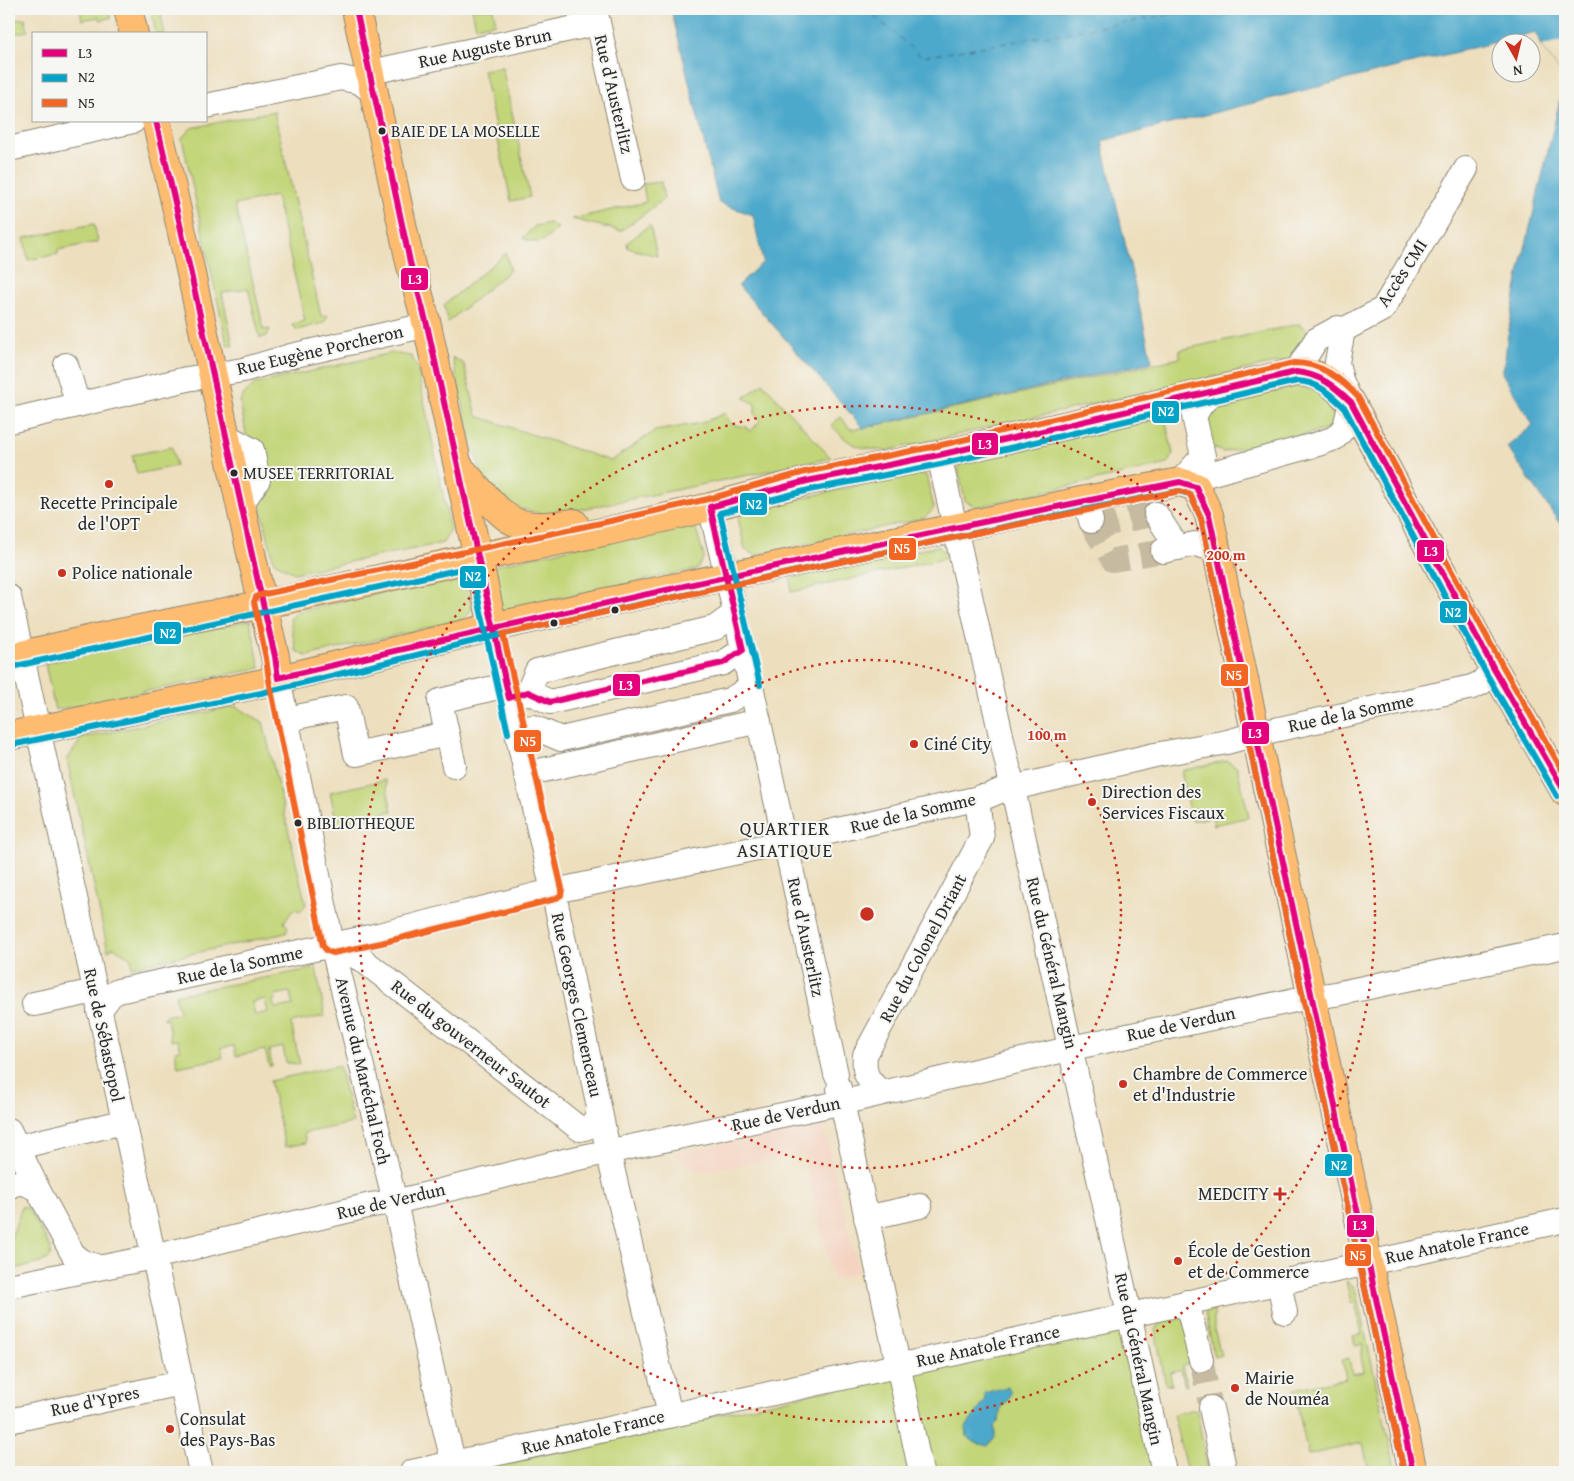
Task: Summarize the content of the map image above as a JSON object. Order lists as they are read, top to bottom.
{
  "streets": {
    "main road": ["Rue Georges Clemenceau", "Avenue du Maréchal Foch"],
    "street": [
      "Rue Auguste Brun",
      "Rue d'Austerlitz",
      "Accès CMI",
      "Rue Eugène Porcheron",
      "Rue de la Somme",
      "Rue du Colonel Driant",
      "Rue du Général Mangin",
      "Rue de Verdun",
      "Rue de Sébastopol",
      "Rue du gouverneur Sautot",
      "Rue Anatole France",
      "Rue d'Ypres"
    ]
  },
  "crossings": [
    ["Rue Auguste Brun", "Rue d'Austerlitz"],
    ["Rue Auguste Brun", "Rue Georges Clemenceau"],
    ["Rue d'Austerlitz", "Rue de la Somme"],
    ["Rue d'Austerlitz", "Rue de Verdun"],
    ["Rue d'Austerlitz", "Rue Anatole France"],
    ["Rue Eugène Porcheron", "Rue Georges Clemenceau"],
    ["Rue Eugène Porcheron", "Avenue du Maréchal Foch"],
    ["Rue de la Somme", "Rue du Colonel Driant"],
    ["Rue de la Somme", "Rue du Général Mangin"],
    ["Rue de la Somme", "Rue Georges Clemenceau"],
    ["Rue de la Somme", "Rue de Sébastopol"],
    ["Rue de la Somme", "Rue du gouverneur Sautot"],
    ["Rue de la Somme", "Avenue du Maréchal Foch"],
    ["Rue du Colonel Driant", "Rue de Verdun"],
    ["Rue du Général Mangin", "Rue de Verdun"],
    ["Rue du Général Mangin", "Rue Anatole France"],
    ["Rue Georges Clemenceau", "Rue de Verdun"],
    ["Rue Georges Clemenceau", "Rue Anatole France"],
    ["Rue de Verdun", "Rue de Sébastopol"],
    ["Rue de Verdun", "Avenue du Maréchal Foch"],
    ["Rue de Sébastopol", "Rue d'Ypres"],
    ["Rue du gouverneur Sautot", "Avenue du Maréchal Foch"],
    ["Avenue du Maréchal Foch", "Rue Anatole France"]
  ],
  "districts": ["QUARTIER ASIATIQUE"],
  "places": {
    "other": [
      "BAIE DE LA MOSELLE",
      "MUSEE TERRITORIAL",
      "Recette Principale de l'OPT",
      "Police nationale",
      "Ciné City",
      "Direction des Services Fiscaux",
      "BIBLIOTHEQUE",
      "Chambre de Commerce et d'Industrie",
      "École de Gestion et de Commerce",
      "Mairie de Nouméa",
      "Consulat des Pays-Bas"
    ],
    "health": ["MEDCITY"]
  },
  "lines": ["transit line L3", "transit line N5", "transit line N2"],
  "legend": ["L3", "N2", "N5"],
  "north": "bottom",
  "rings": ["200 m", "100 m"]
}
